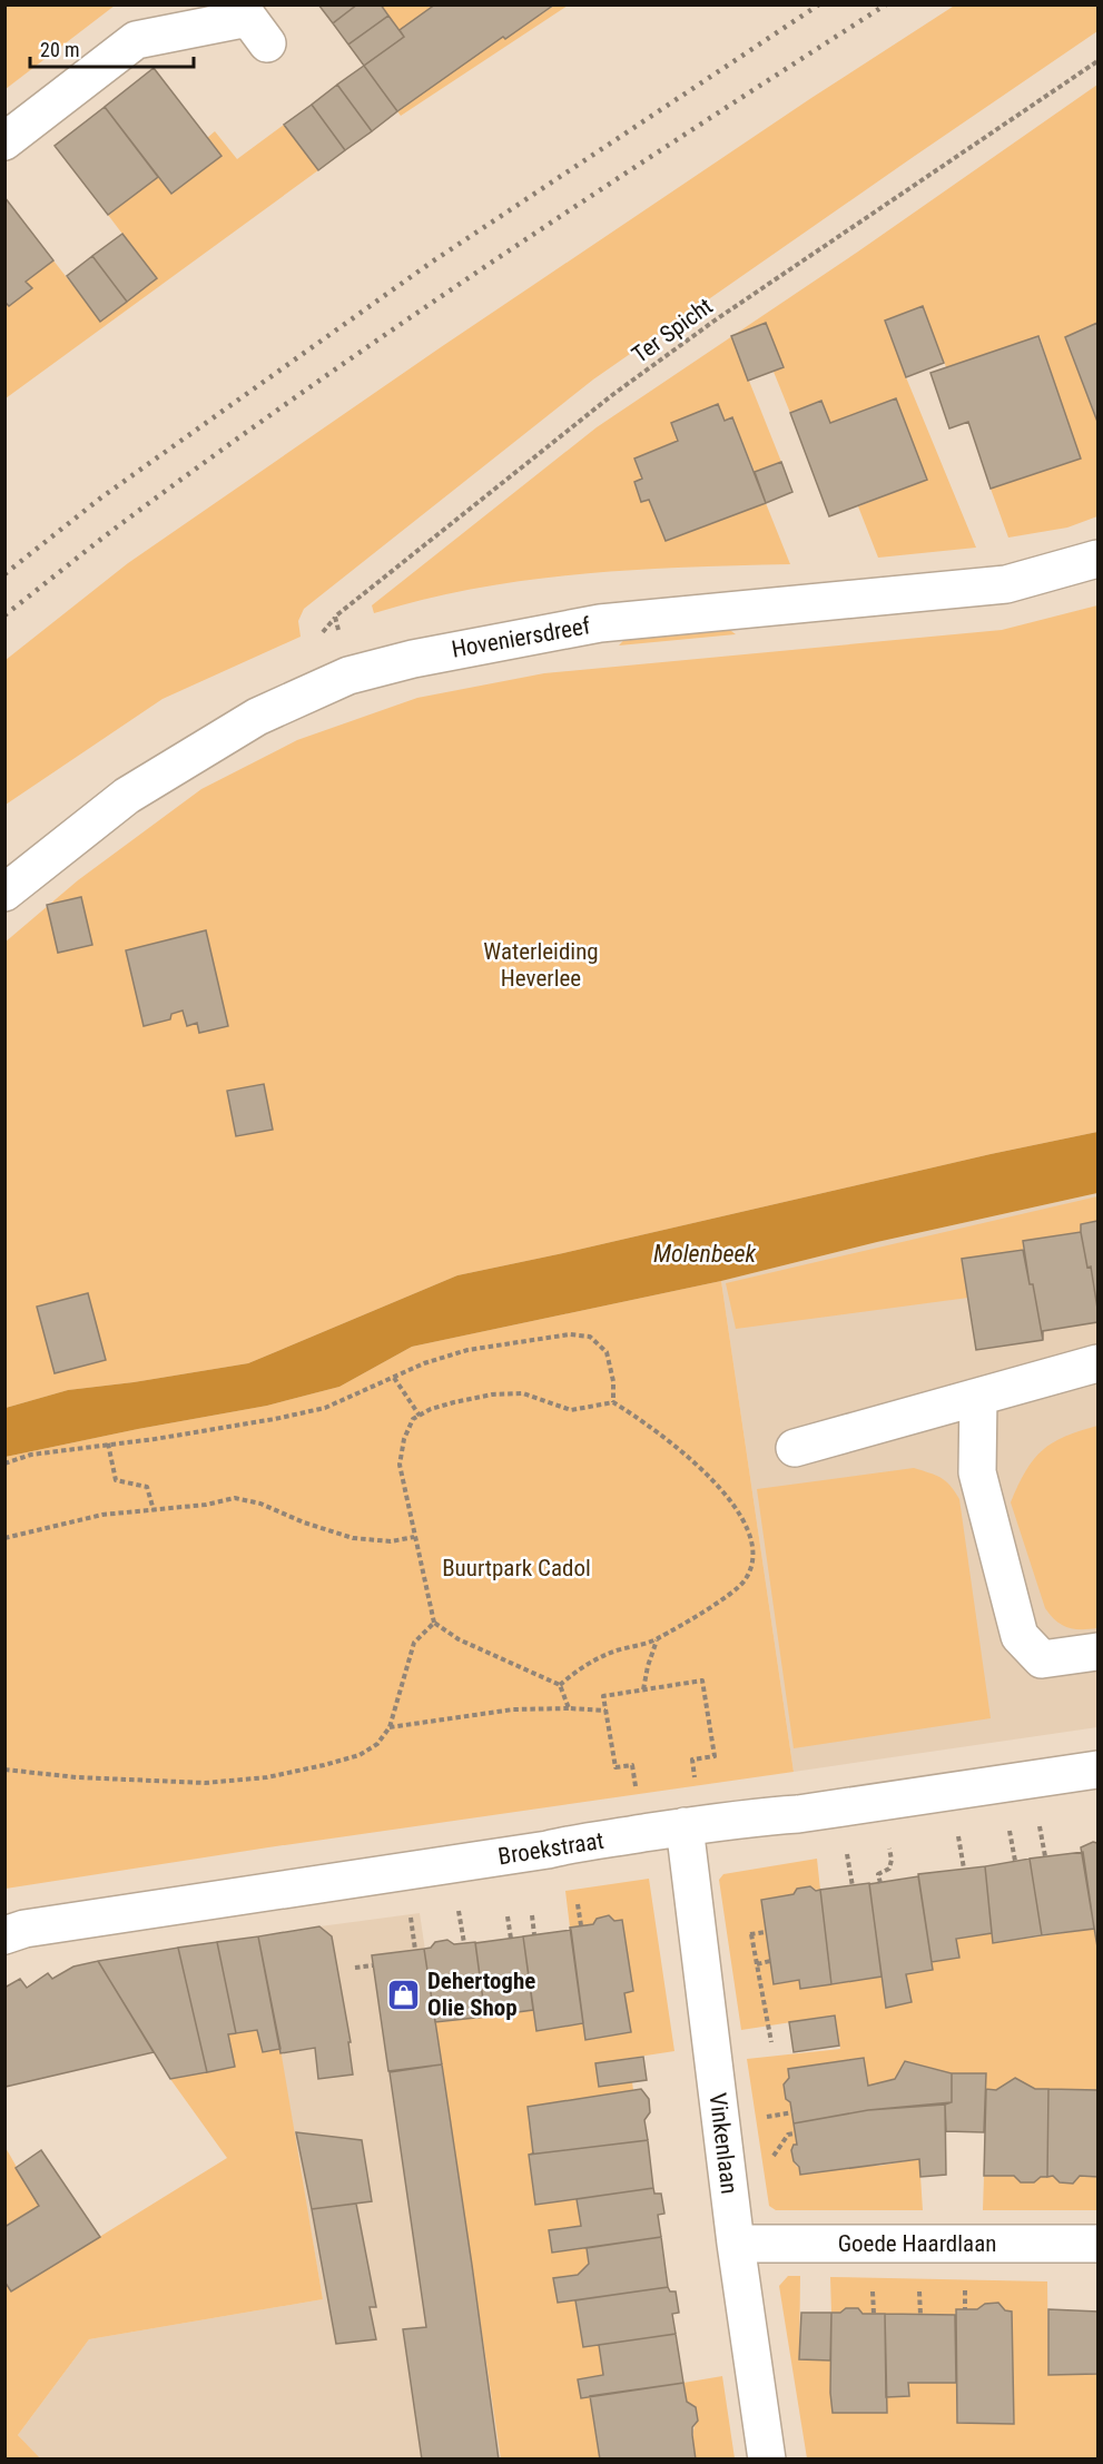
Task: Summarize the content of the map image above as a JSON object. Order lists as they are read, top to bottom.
{
  "streets": {
    "street": [
      "Hoveniersdreef",
      "Broekstraat",
      "Vinkenlaan",
      "Goede Haardlaan"
    ],
    "path": ["Ter Spicht"]
  },
  "crossings": [
    ["Ter Spicht", "Hoveniersdreef"],
    ["Broekstraat", "Vinkenlaan"],
    ["Vinkenlaan", "Goede Haardlaan"]
  ],
  "water": ["Molenbeek"],
  "parks": ["Waterleiding Heverlee", "Buurtpark Cadol"],
  "places": {
    "shop": ["Dehertoghe Olie Shop"]
  },
  "scale_bar": "20 m"
}
